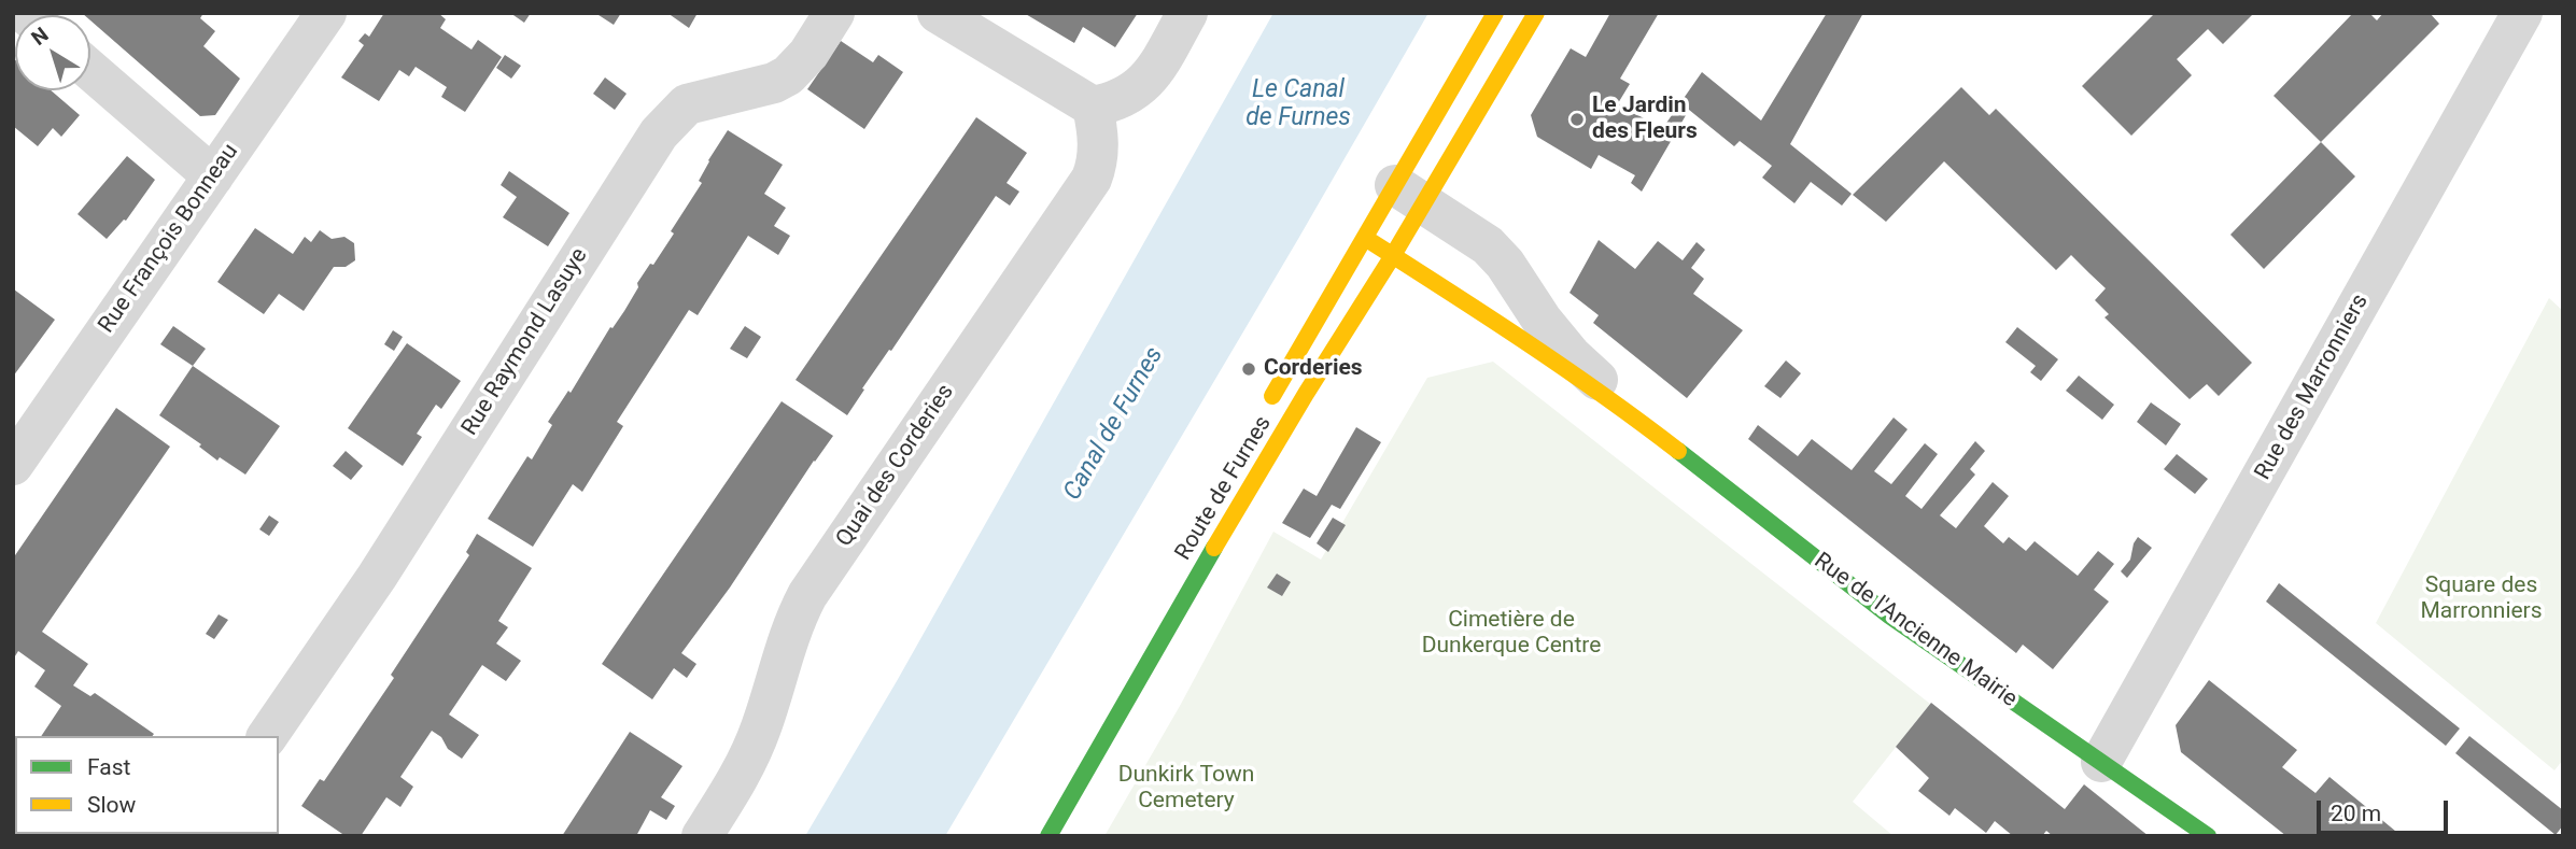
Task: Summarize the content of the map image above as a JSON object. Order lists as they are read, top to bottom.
{
  "streets": {
    "main road": ["Route de Furnes", "Rue de l'Ancienne Mairie"],
    "street": [
      "Rue François Bonneau",
      "Rue Raymond Lasuye",
      "Rue des Marronniers",
      "Quai des Corderies"
    ]
  },
  "crossings": [
    ["Rue des Marronniers", "Rue de l'Ancienne Mairie"],
    ["Route de Furnes", "Rue de l'Ancienne Mairie"]
  ],
  "water": ["Le Canal de Furnes", "Canal de Furnes"],
  "parks": ["Square des Marronniers", "Cimetière de Dunkerque Centre", "Dunkirk Town Cemetery"],
  "places": ["Le Jardin des Fleurs", "Corderies"],
  "legend": ["Fast", "Slow"],
  "scale_bar": "20 m",
  "north": "top left"
}
